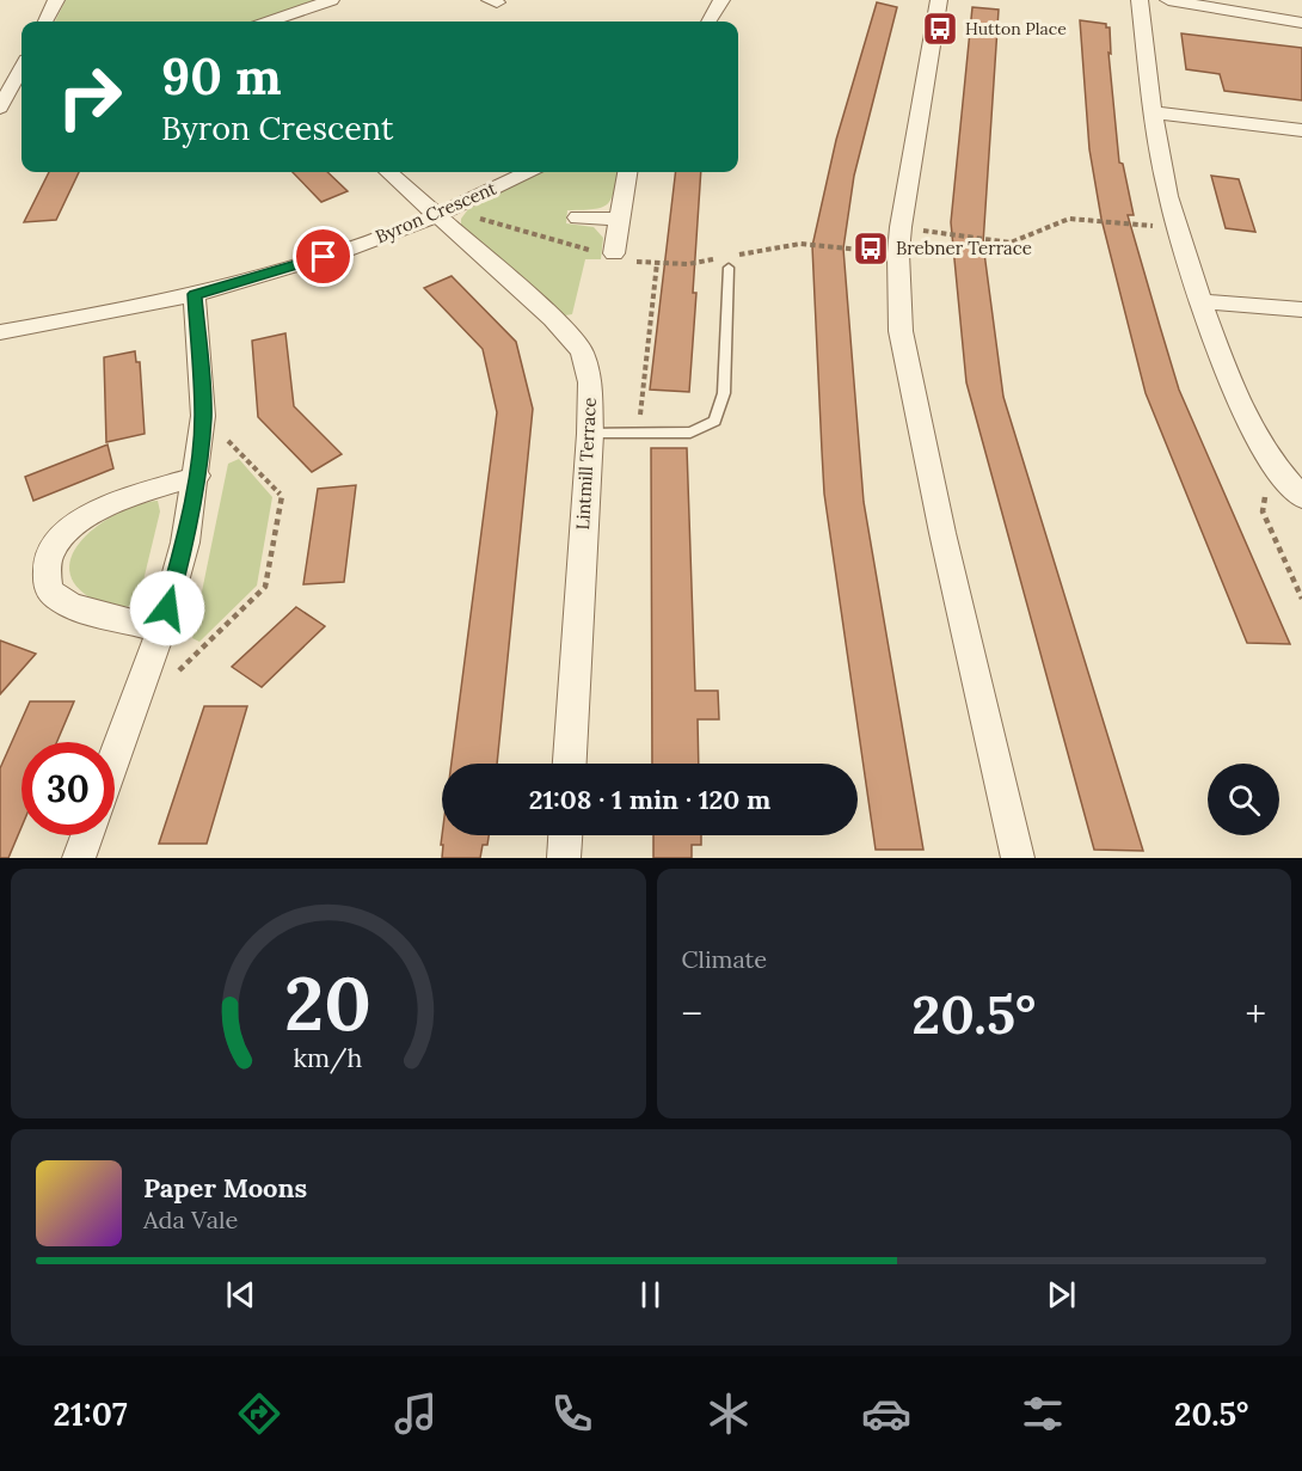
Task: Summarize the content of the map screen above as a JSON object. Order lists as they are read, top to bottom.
{
  "streets": {
    "street": ["Byron Crescent", "Lintmill Terrace"]
  },
  "crossings": [
    ["Byron Crescent", "Lintmill Terrace"]
  ],
  "places": {
    "bus stop": ["Hutton Place", "Brebner Terrace"]
  },
  "page": {
    "turn": ["90 m", "Byron Crescent"],
    "limit": "30",
    "trip": "21:08 · 1 min · 120 m",
    "tile": "Climate",
    "heat": ["−", "20.5°", "+"],
    "song": ["Paper Moons", "Ada Vale"],
    "tabs": ["21:07", "20.5°"],
    "gauge": ["20", "km/h"]
  }
}
